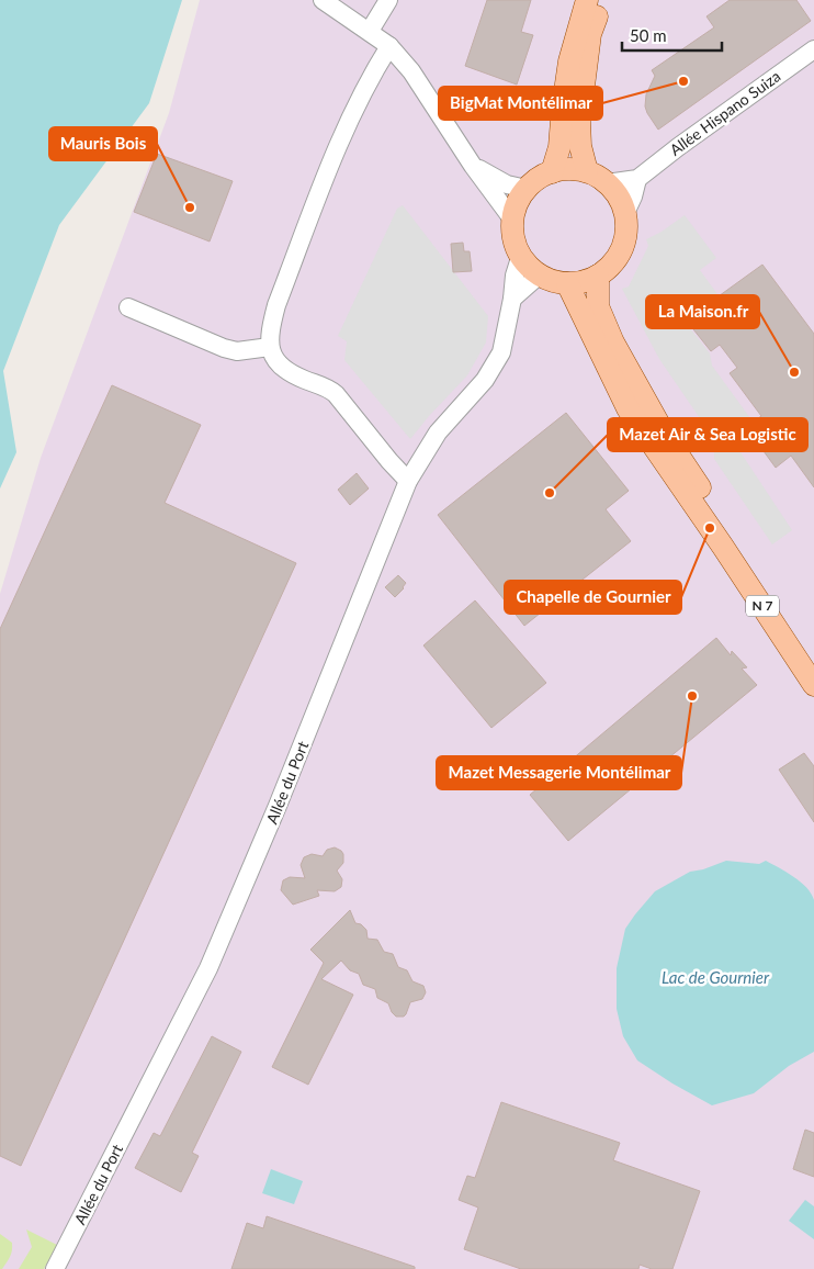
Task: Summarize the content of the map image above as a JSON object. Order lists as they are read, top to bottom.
{
  "streets": {
    "main road": ["N 7"],
    "street": ["Allée Hispano Suiza", "Allée du Port"]
  },
  "crossings": [
    ["N 7", "Allée du Port"]
  ],
  "water": ["Lac de Gournier"],
  "places": [
    "BigMat Montélimar",
    "Mauris Bois",
    "La Maison.fr",
    "Mazet Air & Sea Logistic",
    "Chapelle de Gournier",
    "Mazet Messagerie Montélimar"
  ],
  "scale_bar": "50 m"
}
